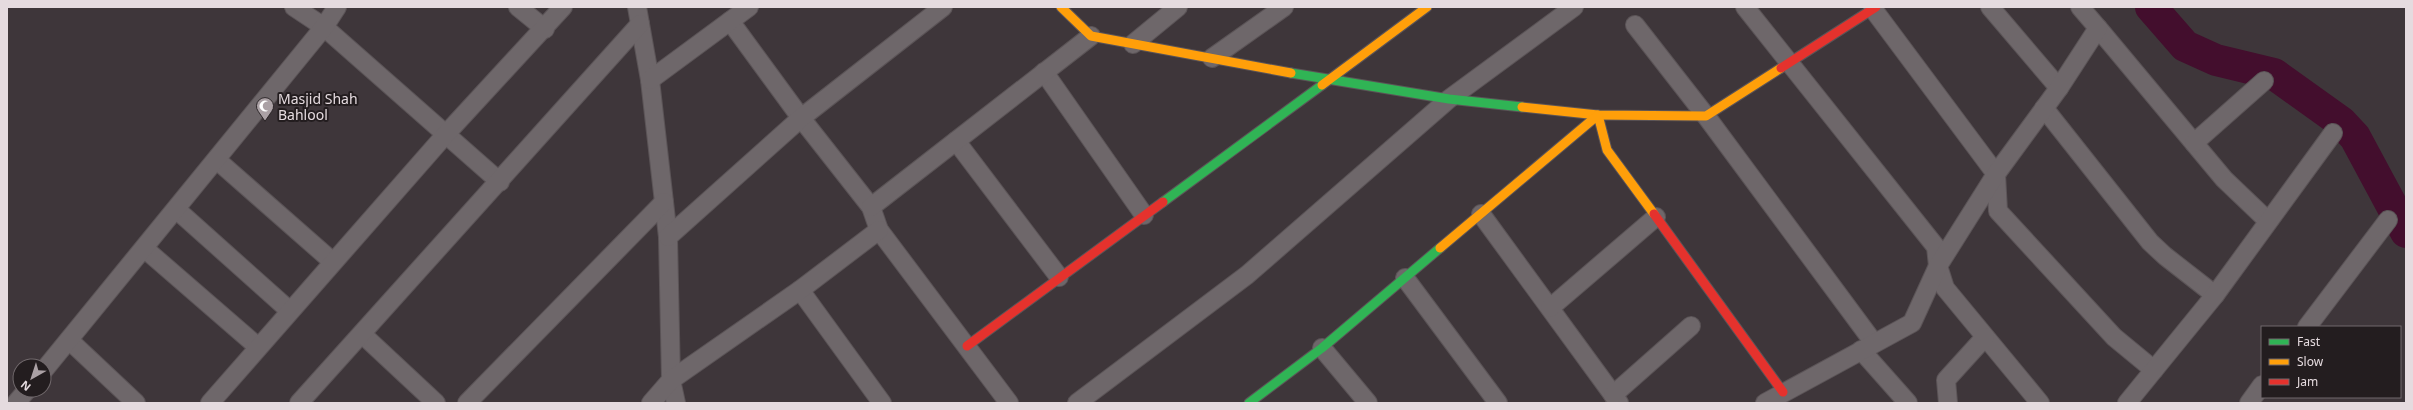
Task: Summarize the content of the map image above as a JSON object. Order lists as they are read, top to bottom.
{
  "places": {
    "mosque": ["Masjid Shah Bahlool"]
  },
  "legend": ["Fast", "Slow", "Jam"],
  "north": "bottom left"
}
